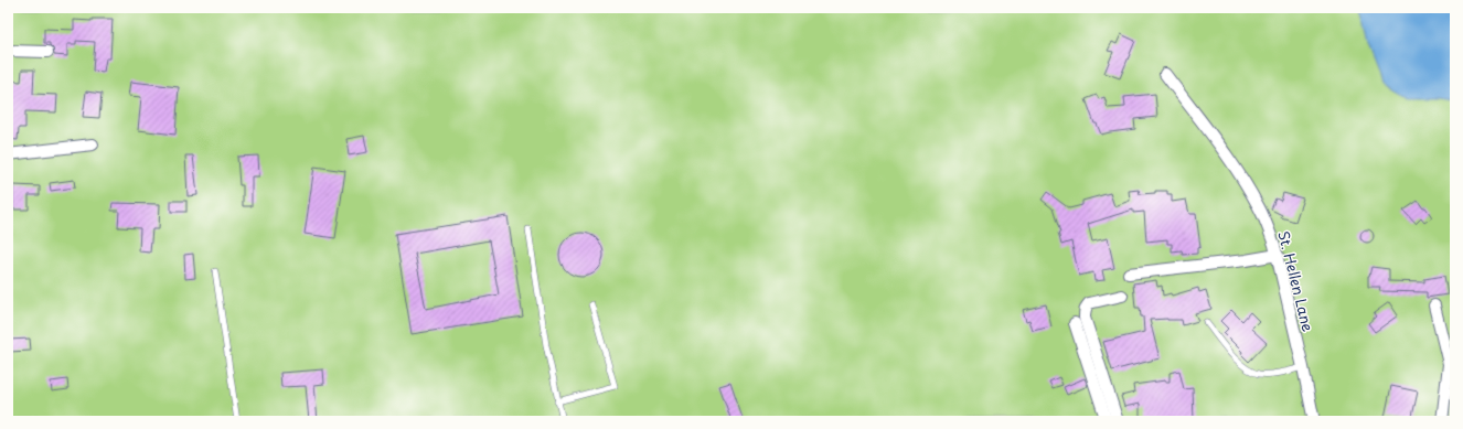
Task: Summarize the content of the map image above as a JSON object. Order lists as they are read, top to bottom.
{
  "streets": {
    "street": ["St. Hellen Lane"]
  }
}
